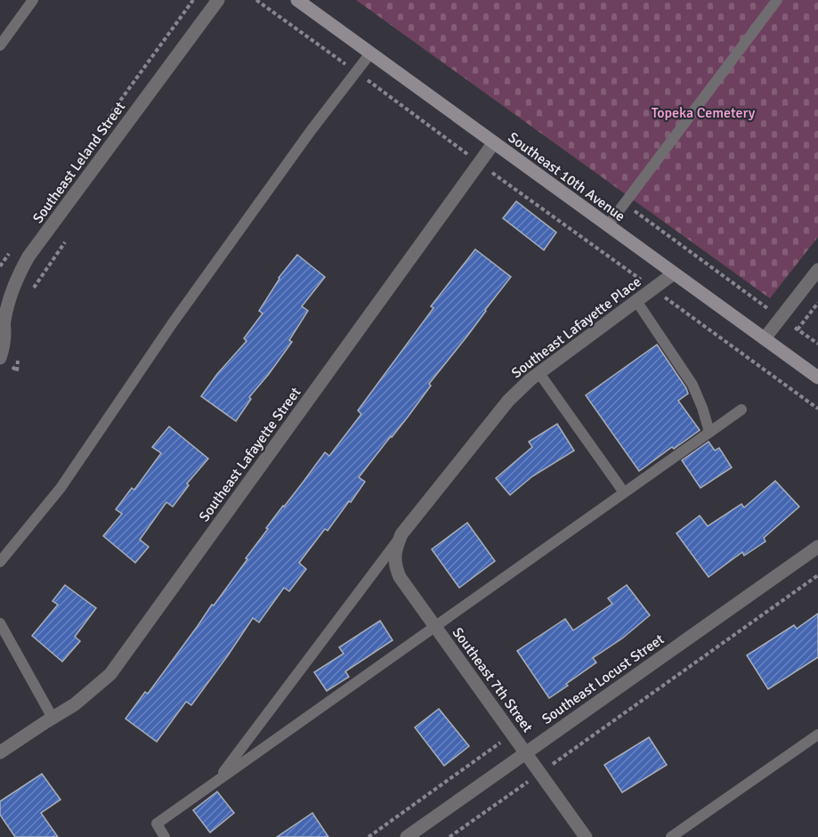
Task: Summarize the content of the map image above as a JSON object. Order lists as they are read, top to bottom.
{
  "streets": {
    "main road": ["Southeast 10th Avenue"],
    "street": [
      "Southeast Leland Street",
      "Southeast Lafayette Place",
      "Southeast Lafayette Street",
      "Southeast Locust Street",
      "Southeast 7th Street"
    ]
  },
  "crossings": [
    ["Southeast 10th Avenue", "Southeast Lafayette Place"],
    ["Southeast 10th Avenue", "Southeast Lafayette Street"],
    ["Southeast Lafayette Place", "Southeast 7th Street"],
    ["Southeast Locust Street", "Southeast 7th Street"]
  ],
  "parks": ["Topeka Cemetery"]
}
